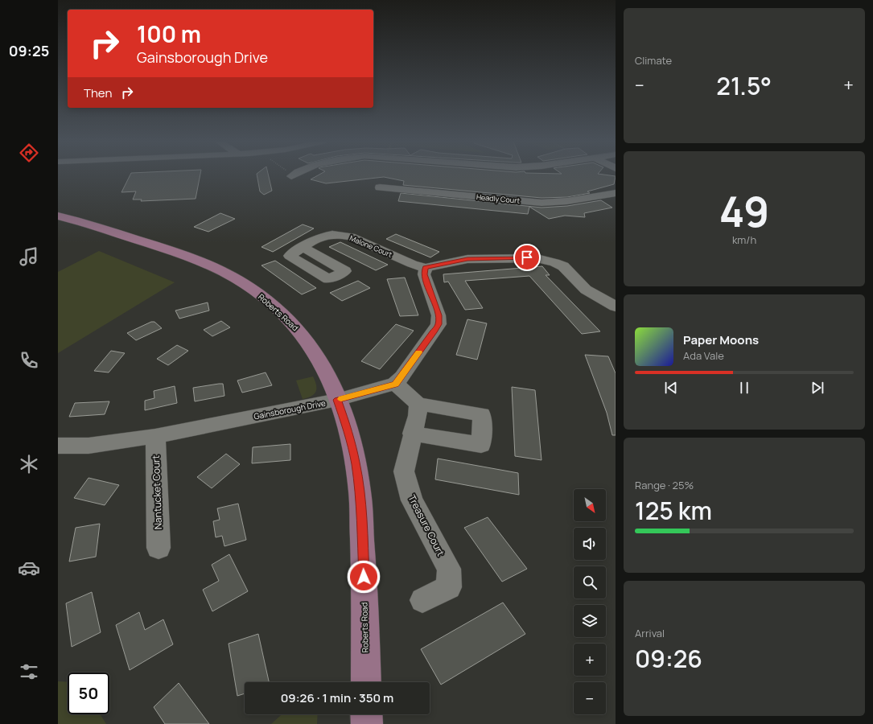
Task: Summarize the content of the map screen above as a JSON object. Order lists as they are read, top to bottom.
{
  "streets": {
    "main road": ["Roberts Road"],
    "street": [
      "Headly Court",
      "Malone Court",
      "Gainsborough Drive",
      "Nantucket Court",
      "Treasure Court"
    ]
  },
  "crossings": [
    ["Roberts Road", "Gainsborough Drive"],
    ["Gainsborough Drive", "Nantucket Court"]
  ],
  "north": "bottom right",
  "page": {
    "tabs": "09:25",
    "tile": [
      "Climate",
      ["49", "km/h"],
      ["Range · 25%", "125 km"],
      ["Arrival", "09:26"]
    ],
    "turn": ["100 m", "Gainsborough Drive"],
    "heat": ["−", "21.5°", "+"],
    "then": "Then",
    "song": ["Paper Moons", "Ada Vale"],
    "map_buttons": ["+", "−"],
    "limit": "50",
    "trip": "09:26 · 1 min · 350 m"
  }
}
